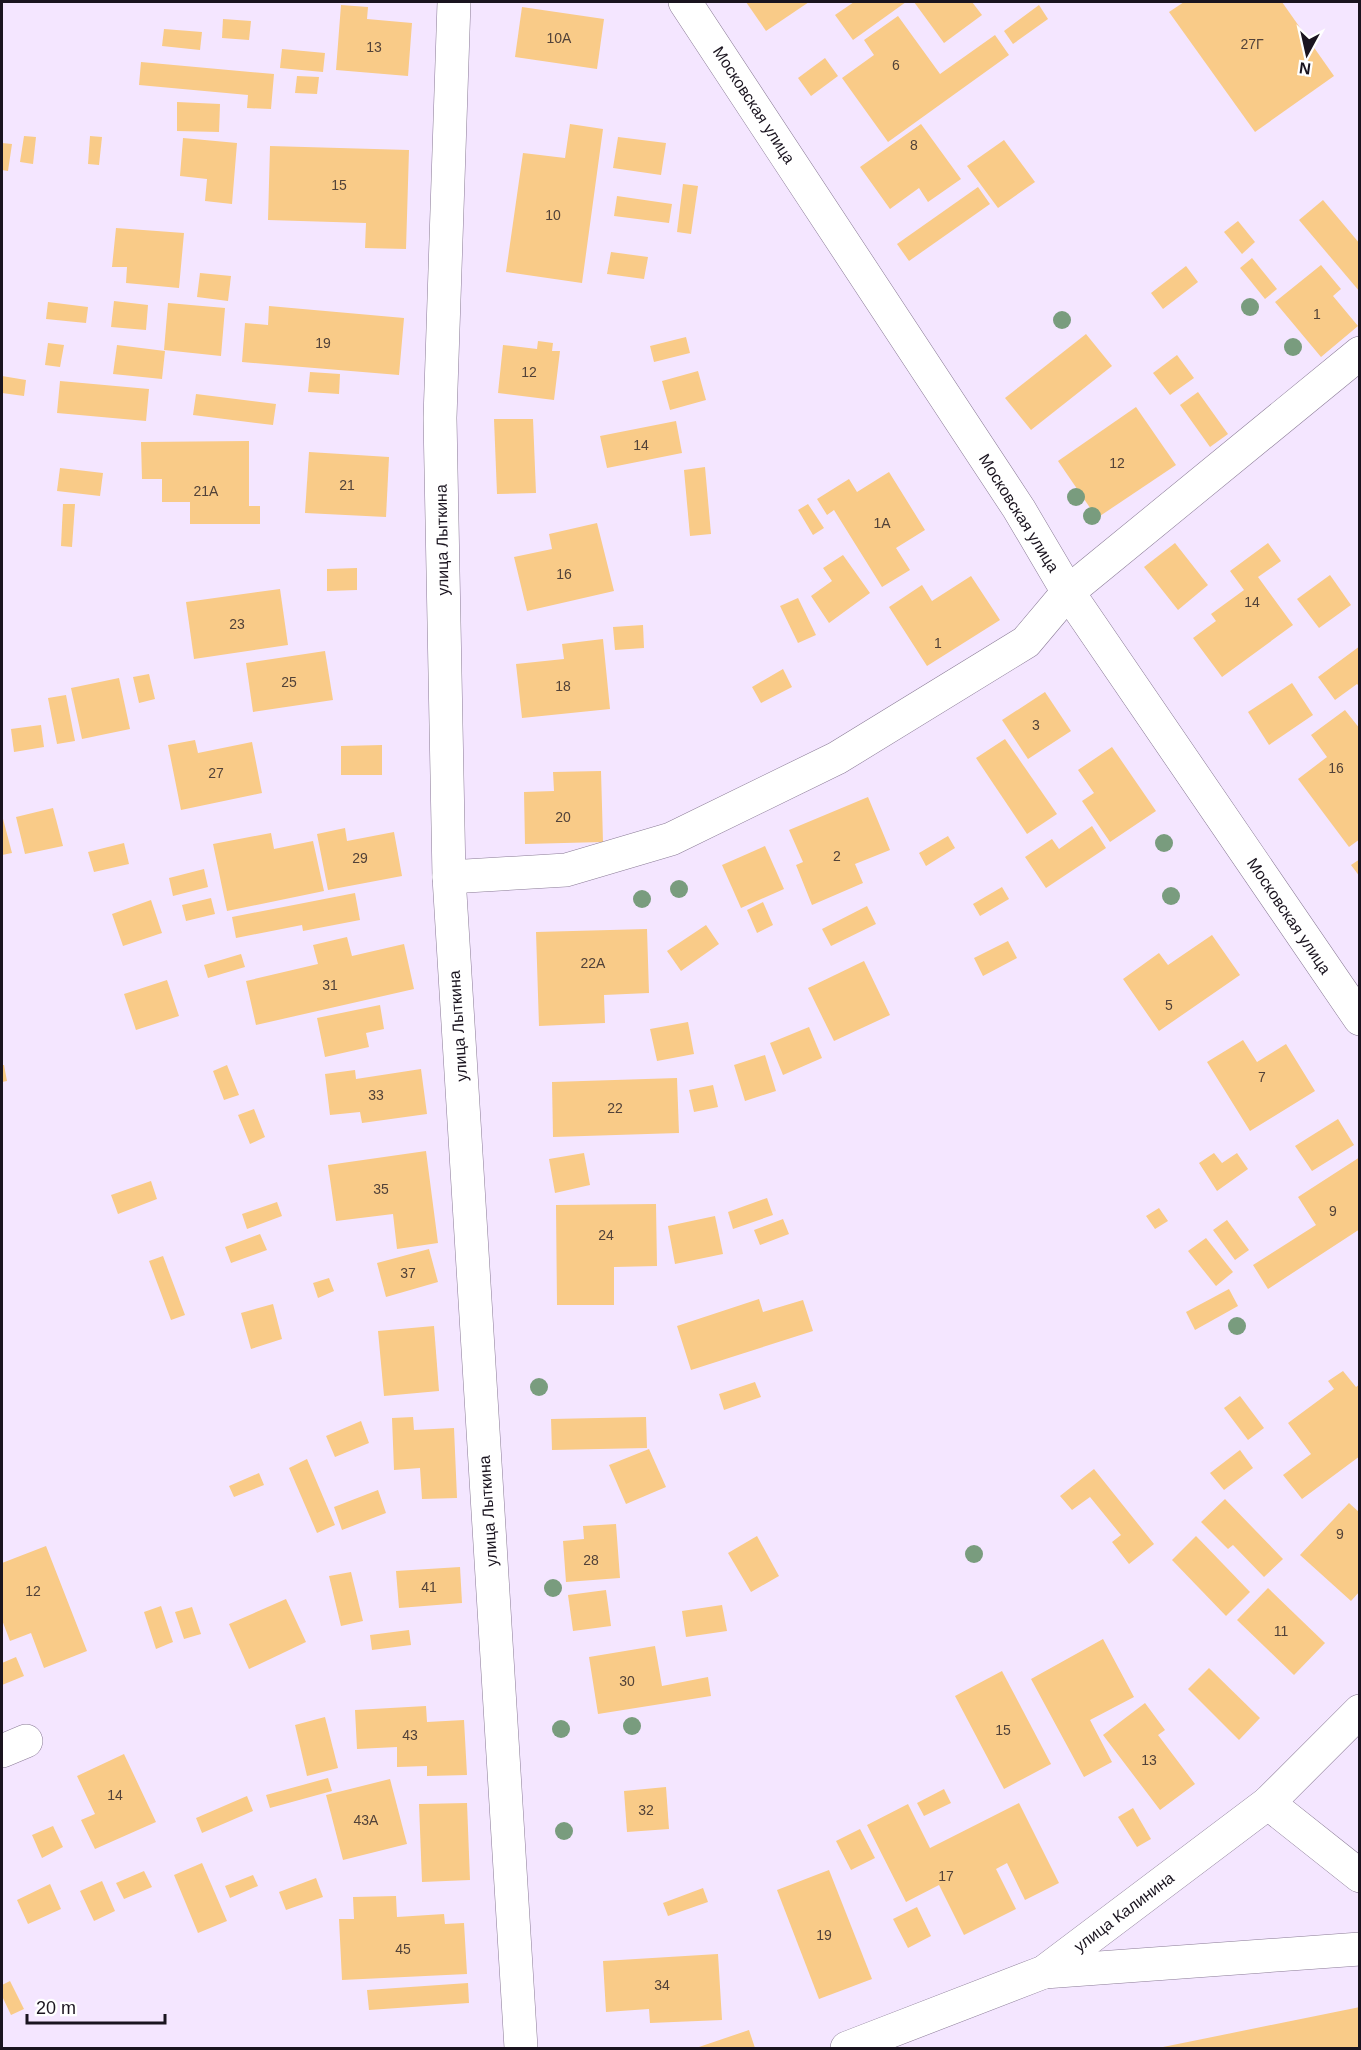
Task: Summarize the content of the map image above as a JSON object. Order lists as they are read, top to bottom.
{
  "streets": {
    "street": ["Московская улица", "улица Лыткина", "улица Калинина"]
  },
  "house_numbers": [
    "10А",
    "27Г",
    "13",
    "6",
    "8",
    "15",
    "10",
    "1",
    "19",
    "12",
    "14",
    "12",
    "21",
    "21А",
    "1А",
    "16",
    "14",
    "23",
    "1",
    "25",
    "18",
    "3",
    "16",
    "27",
    "20",
    "2",
    "29",
    "22А",
    "31",
    "5",
    "7",
    "33",
    "22",
    "35",
    "9",
    "24",
    "37",
    "9",
    "28",
    "41",
    "12",
    "11",
    "30",
    "15",
    "43",
    "13",
    "14",
    "32",
    "43А",
    "17",
    "19",
    "45",
    "34"
  ],
  "scale_bar": "20 m",
  "north": "bottom"
}
